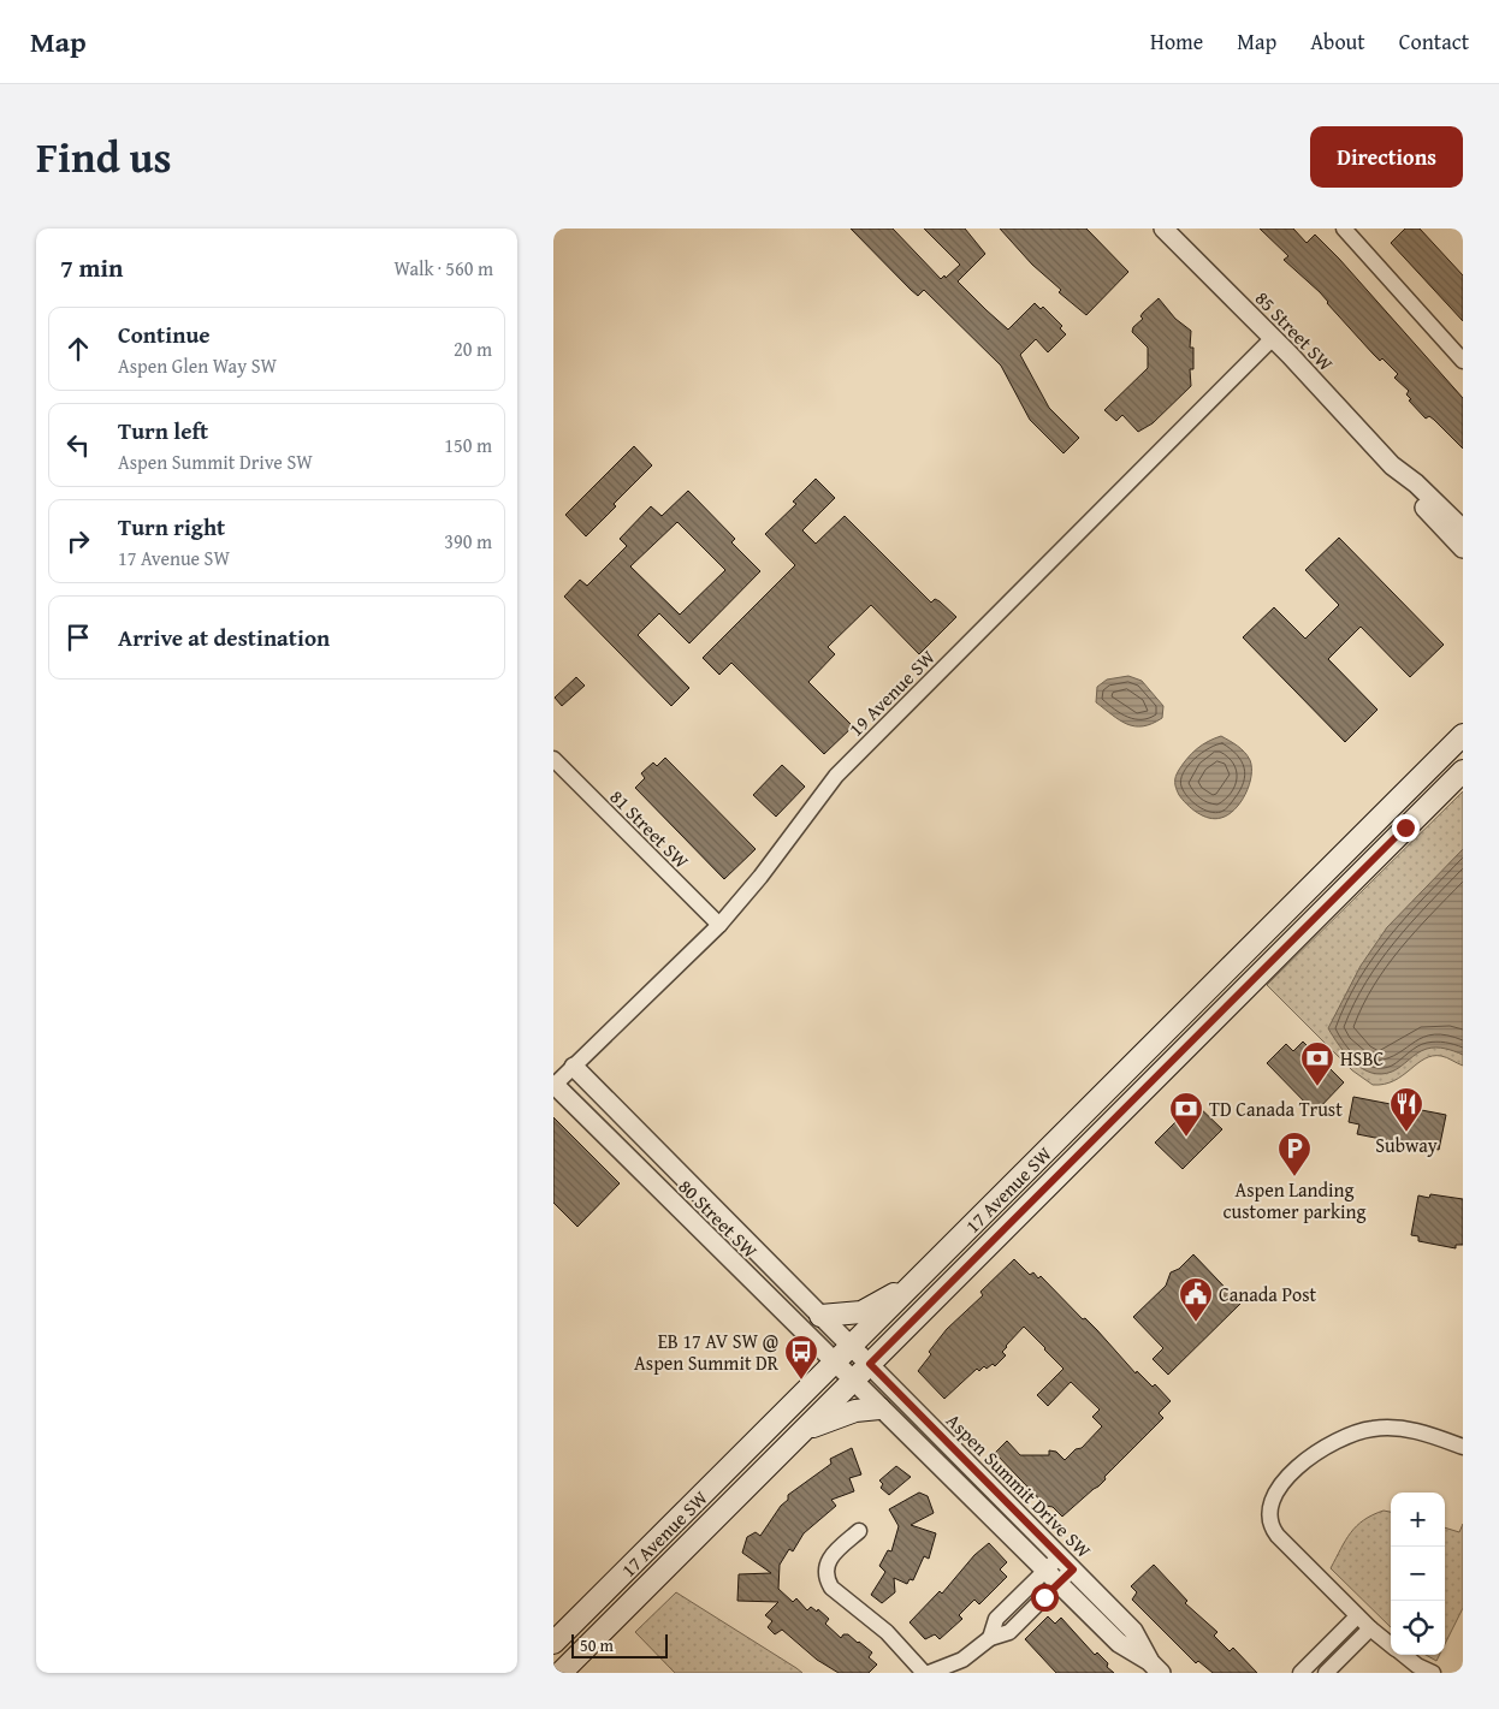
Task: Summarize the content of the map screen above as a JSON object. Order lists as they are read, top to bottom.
{
  "streets": {
    "main road": ["17 Avenue SW"],
    "street": [
      "85 Street SW",
      "19 Avenue SW",
      "81 Street SW",
      "80 Street SW",
      "Aspen Summit Drive SW"
    ]
  },
  "crossings": [
    ["85 Street SW", "19 Avenue SW"],
    ["19 Avenue SW", "81 Street SW"],
    ["19 Avenue SW", "80 Street SW"],
    ["17 Avenue SW", "80 Street SW"],
    ["17 Avenue SW", "Aspen Summit Drive SW"],
    ["80 Street SW", "Aspen Summit Drive SW"]
  ],
  "places": {
    "bank": ["HSBC", "TD Canada Trust"],
    "restaurant": ["Subway"],
    "parking": ["Aspen Landing customer parking"],
    "public building": ["Canada Post"],
    "bus stop": ["EB 17 AV SW @ Aspen Summit DR"]
  },
  "scale_bar": "50 m",
  "page": {
    "header": "Map",
    "nav": [
      "Home",
      "Map",
      "About",
      "Contact"
    ],
    "title": "Find us",
    "buttons": "Directions",
    "heading": ["7 min", "Walk · 560 m"],
    "list": [
      ["Continue", "Aspen Glen Way SW", "20 m"],
      ["Turn left", "Aspen Summit Drive SW", "150 m"],
      ["Turn right", "17 Avenue SW", "390 m"],
      "Arrive at destination"
    ],
    "map_buttons": ["+", "−"],
    "scale": "50 m"
  }
}
